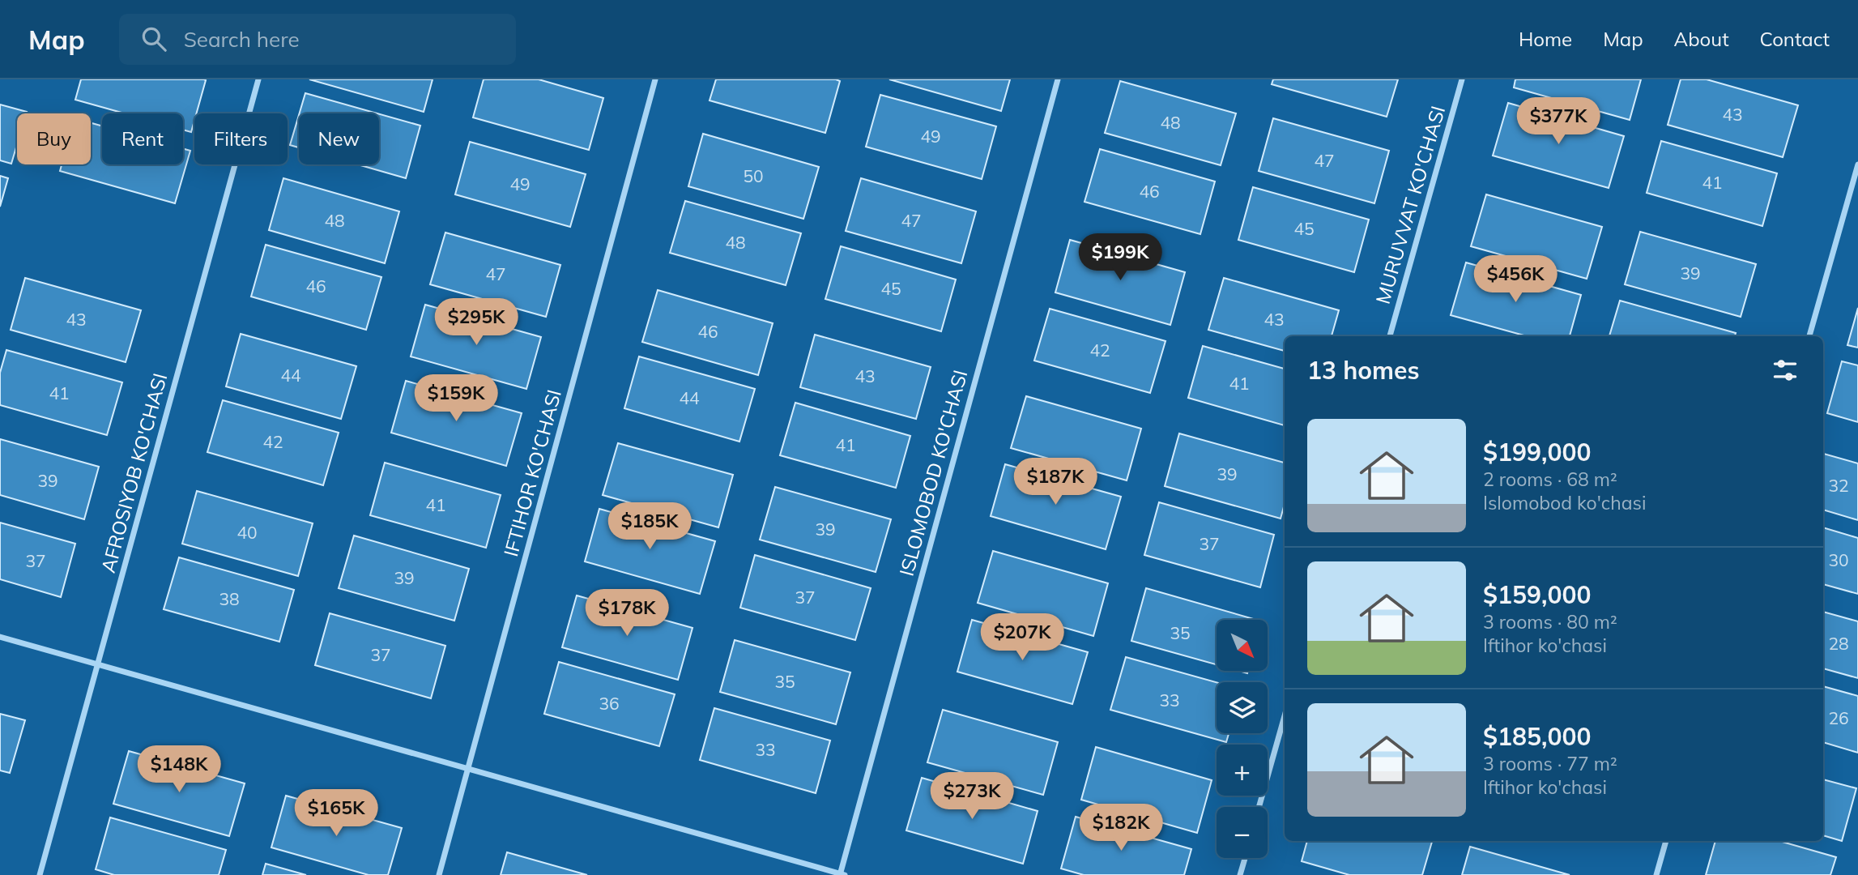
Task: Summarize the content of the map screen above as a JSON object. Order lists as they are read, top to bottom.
{
  "streets": {
    "street": [
      "MURUVVAT KO'CHASI",
      "AFROSIYOB KO'CHASI",
      "IFTIHOR KO'CHASI",
      "ISLOMOBOD KO'CHASI"
    ]
  },
  "house_numbers": [
    "43",
    "48",
    "49",
    "47",
    "50",
    "41",
    "49",
    "46",
    "48",
    "47",
    "45",
    "48",
    "39",
    "47",
    "46",
    "45",
    "43",
    "43",
    "46",
    "42",
    "44",
    "43",
    "41",
    "41",
    "44",
    "42",
    "41",
    "39",
    "39",
    "32",
    "41",
    "39",
    "40",
    "37",
    "30",
    "37",
    "39",
    "37",
    "38",
    "35",
    "28",
    "37",
    "35",
    "33",
    "36",
    "26",
    "33"
  ],
  "north": "bottom right",
  "page": {
    "header": "Map",
    "search": "Search here",
    "nav": [
      "Home",
      "Map",
      "About",
      "Contact"
    ],
    "price": [
      "$377K",
      "$199K",
      "$456K",
      "$295K",
      "$159K",
      "$187K",
      "$185K",
      "$178K",
      "$207K",
      "$148K",
      "$273K",
      "$165K",
      "$182K"
    ],
    "chip": [
      "Buy",
      "Rent",
      "Filters",
      "New"
    ],
    "heading": "13 homes",
    "list": [
      {
        "name": "$199,000",
        "note": "2 rooms · 68 m² · Islomobod ko'chasi"
      },
      {
        "name": "$159,000",
        "note": "3 rooms · 80 m² · Iftihor ko'chasi"
      },
      {
        "name": "$185,000",
        "note": "3 rooms · 77 m² · Iftihor ko'chasi"
      }
    ],
    "map_buttons": ["+", "−"]
  }
}
